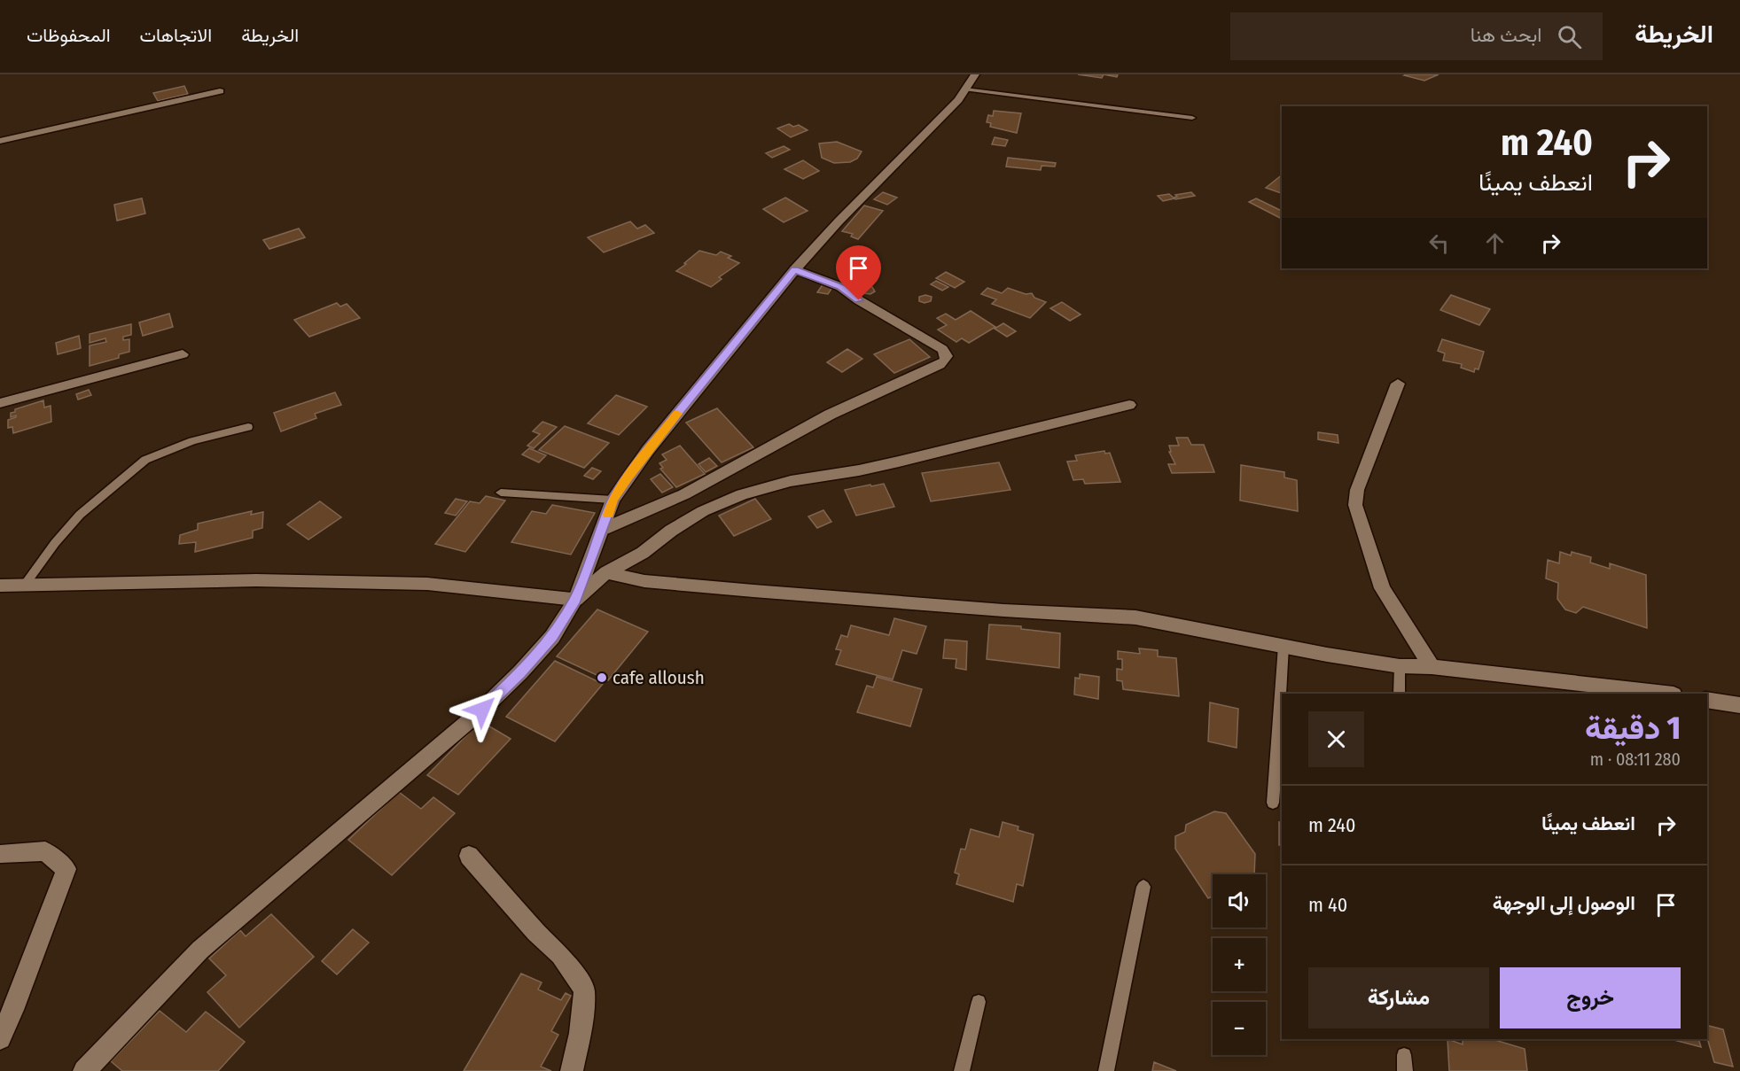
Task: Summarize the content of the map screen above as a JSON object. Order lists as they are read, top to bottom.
{
  "places": ["cafe alloush"],
  "page": {
    "header": "الخريطة",
    "search": "ابحث هنا",
    "nav": ["الخريطة", "الاتجاهات", "المحفوظات"],
    "turn": ["240 m", "انعطف يمينًا"],
    "heading": ["1 دقيقة", "280 m · 08:11"],
    "list": [
      {
        "name": "انعطف يمينًا",
        "value": "240 m"
      },
      {
        "name": "الوصول إلى الوجهة",
        "value": "40 m"
      }
    ],
    "map_buttons": ["+", "−"],
    "buttons": ["خروج", "مشاركة"]
  }
}
